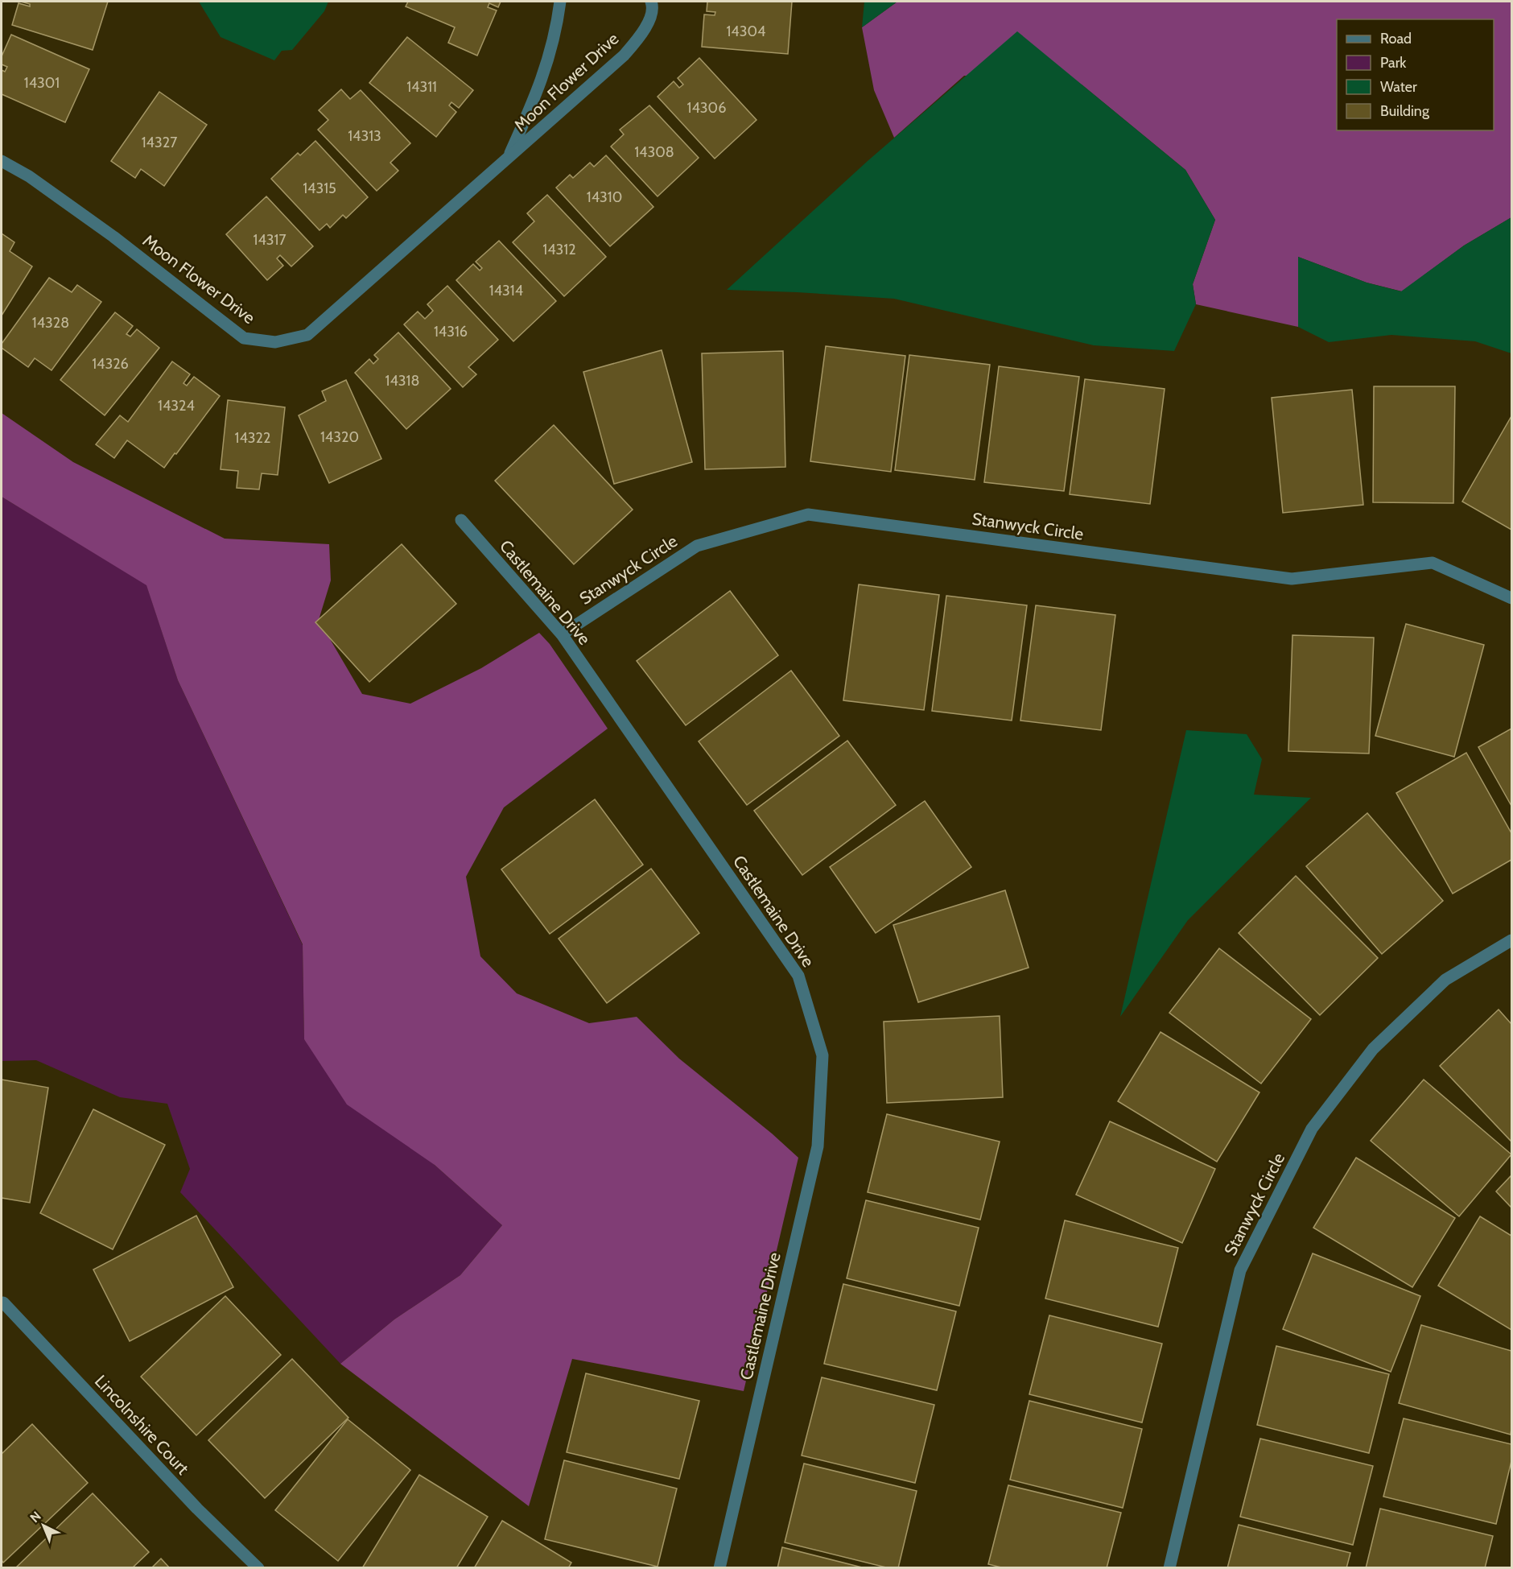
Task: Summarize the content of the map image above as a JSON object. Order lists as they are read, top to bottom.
{
  "streets": {
    "street": [
      "Moon Flower Drive",
      "Stanwyck Circle",
      "Castlemaine Drive",
      "Lincolnshire Court"
    ]
  },
  "crossings": [
    ["Stanwyck Circle", "Castlemaine Drive"]
  ],
  "house_numbers": [
    "14304",
    "14301",
    "14311",
    "14306",
    "14313",
    "14327",
    "14308",
    "14315",
    "14310",
    "14317",
    "14312",
    "14314",
    "14328",
    "14316",
    "14326",
    "14318",
    "14324",
    "14320",
    "14322"
  ],
  "legend": [
    "Road",
    "Park",
    "Water",
    "Building"
  ],
  "north": "top left"
}
